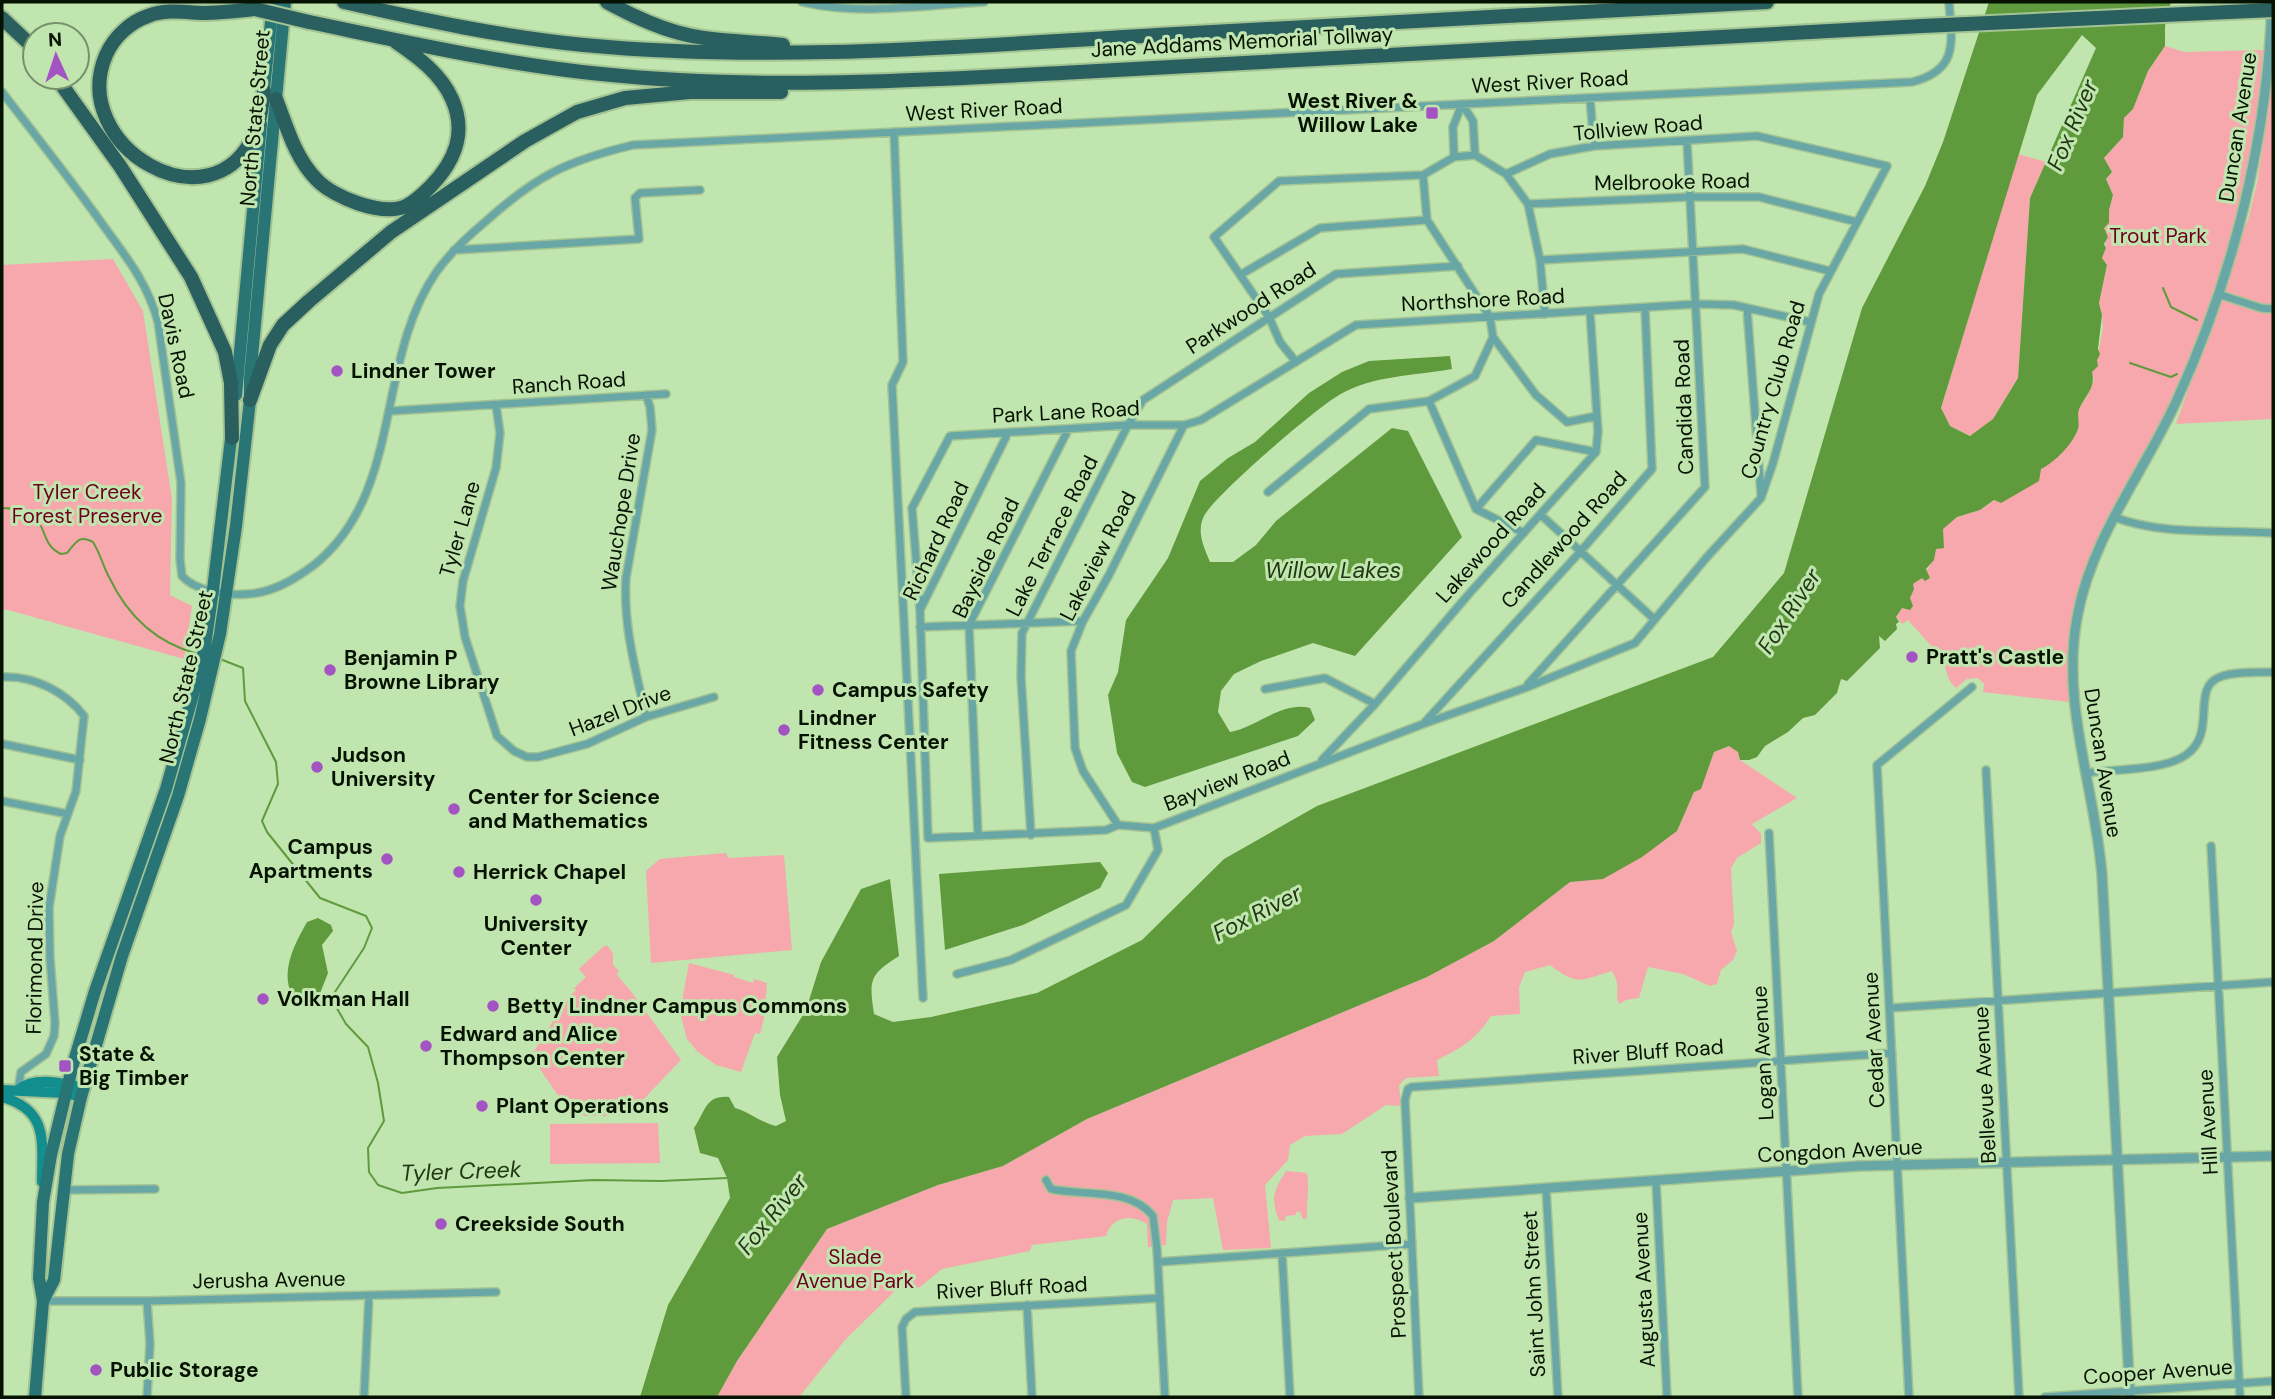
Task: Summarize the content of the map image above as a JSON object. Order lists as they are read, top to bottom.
{
  "streets": {
    "highway": ["Jane Addams Memorial Tollway"],
    "main road": ["North State Street"],
    "street": [
      "West River Road",
      "Duncan Avenue",
      "Tollview Road",
      "Melbrooke Road",
      "Northshore Road",
      "Parkwood Road",
      "Davis Road",
      "Ranch Road",
      "Country Club Road",
      "Candida Road",
      "Park Lane Road",
      "Wauchope Drive",
      "Tyler Lane",
      "Lake Terrace Road",
      "Candlewood Road",
      "Richard Road",
      "Lakewood Road",
      "Lakeview Road",
      "Bayside Road",
      "Hazel Drive",
      "Bayview Road",
      "Florimond Drive",
      "Cedar Avenue",
      "River Bluff Road",
      "Logan Avenue",
      "Bellevue Avenue",
      "Hill Avenue",
      "Congdon Avenue",
      "Prospect Boulevard",
      "Jerusha Avenue",
      "Augusta Avenue",
      "Saint John Street",
      "Cooper Avenue"
    ]
  },
  "crossings": [
    ["West River Road", "North State Street"],
    ["West River Road", "Davis Road"],
    ["West River Road", "Ranch Road"],
    ["North State Street", "Davis Road"],
    ["North State Street", "Jerusha Avenue"],
    ["Duncan Avenue", "Congdon Avenue"],
    ["Duncan Avenue", "Cooper Avenue"],
    ["Tollview Road", "Country Club Road"],
    ["Tollview Road", "Candida Road"],
    ["Melbrooke Road", "Country Club Road"],
    ["Melbrooke Road", "Candida Road"],
    ["Northshore Road", "Country Club Road"],
    ["Northshore Road", "Candida Road"],
    ["Northshore Road", "Park Lane Road"],
    ["Northshore Road", "Candlewood Road"],
    ["Northshore Road", "Lakeview Road"],
    ["Parkwood Road", "Park Lane Road"],
    ["Parkwood Road", "Lake Terrace Road"],
    ["Ranch Road", "Wauchope Drive"],
    ["Ranch Road", "Tyler Lane"],
    ["Country Club Road", "Candida Road"],
    ["Country Club Road", "Bayview Road"],
    ["Candida Road", "Bayview Road"],
    ["Park Lane Road", "Lake Terrace Road"],
    ["Park Lane Road", "Richard Road"],
    ["Park Lane Road", "Lakeview Road"],
    ["Park Lane Road", "Bayside Road"],
    ["Wauchope Drive", "Hazel Drive"],
    ["Tyler Lane", "Hazel Drive"],
    ["Lake Terrace Road", "Bayview Road"],
    ["Candlewood Road", "Bayview Road"],
    ["Richard Road", "Bayview Road"],
    ["Lakewood Road", "Bayview Road"],
    ["Lakeview Road", "Bayview Road"],
    ["Bayside Road", "Bayview Road"],
    ["Cedar Avenue", "River Bluff Road"],
    ["Cedar Avenue", "Congdon Avenue"],
    ["River Bluff Road", "Logan Avenue"],
    ["River Bluff Road", "Prospect Boulevard"],
    ["Logan Avenue", "Congdon Avenue"],
    ["Bellevue Avenue", "Congdon Avenue"],
    ["Hill Avenue", "Congdon Avenue"],
    ["Hill Avenue", "Cooper Avenue"],
    ["Congdon Avenue", "Prospect Boulevard"],
    ["Congdon Avenue", "Augusta Avenue"],
    ["Congdon Avenue", "Saint John Street"]
  ],
  "water": ["Fox River", "Willow Lakes", "Tyler Creek"],
  "parks": ["Trout Park", "Tyler Creek Forest Preserve", "Slade Avenue Park"],
  "places": {
    "transit": ["West River & Willow Lake", "State & Big Timber"],
    "other": [
      "Lindner Tower",
      "Pratt's Castle",
      "Benjamin P Browne Library",
      "Campus Safety",
      "Lindner Fitness Center",
      "Judson University",
      "Center for Science and Mathematics",
      "Campus Apartments",
      "Herrick Chapel",
      "University Center",
      "Volkman Hall",
      "Betty Lindner Campus Commons",
      "Edward and Alice Thompson Center",
      "Plant Operations",
      "Creekside South",
      "Public Storage"
    ]
  },
  "north": "top"
}
